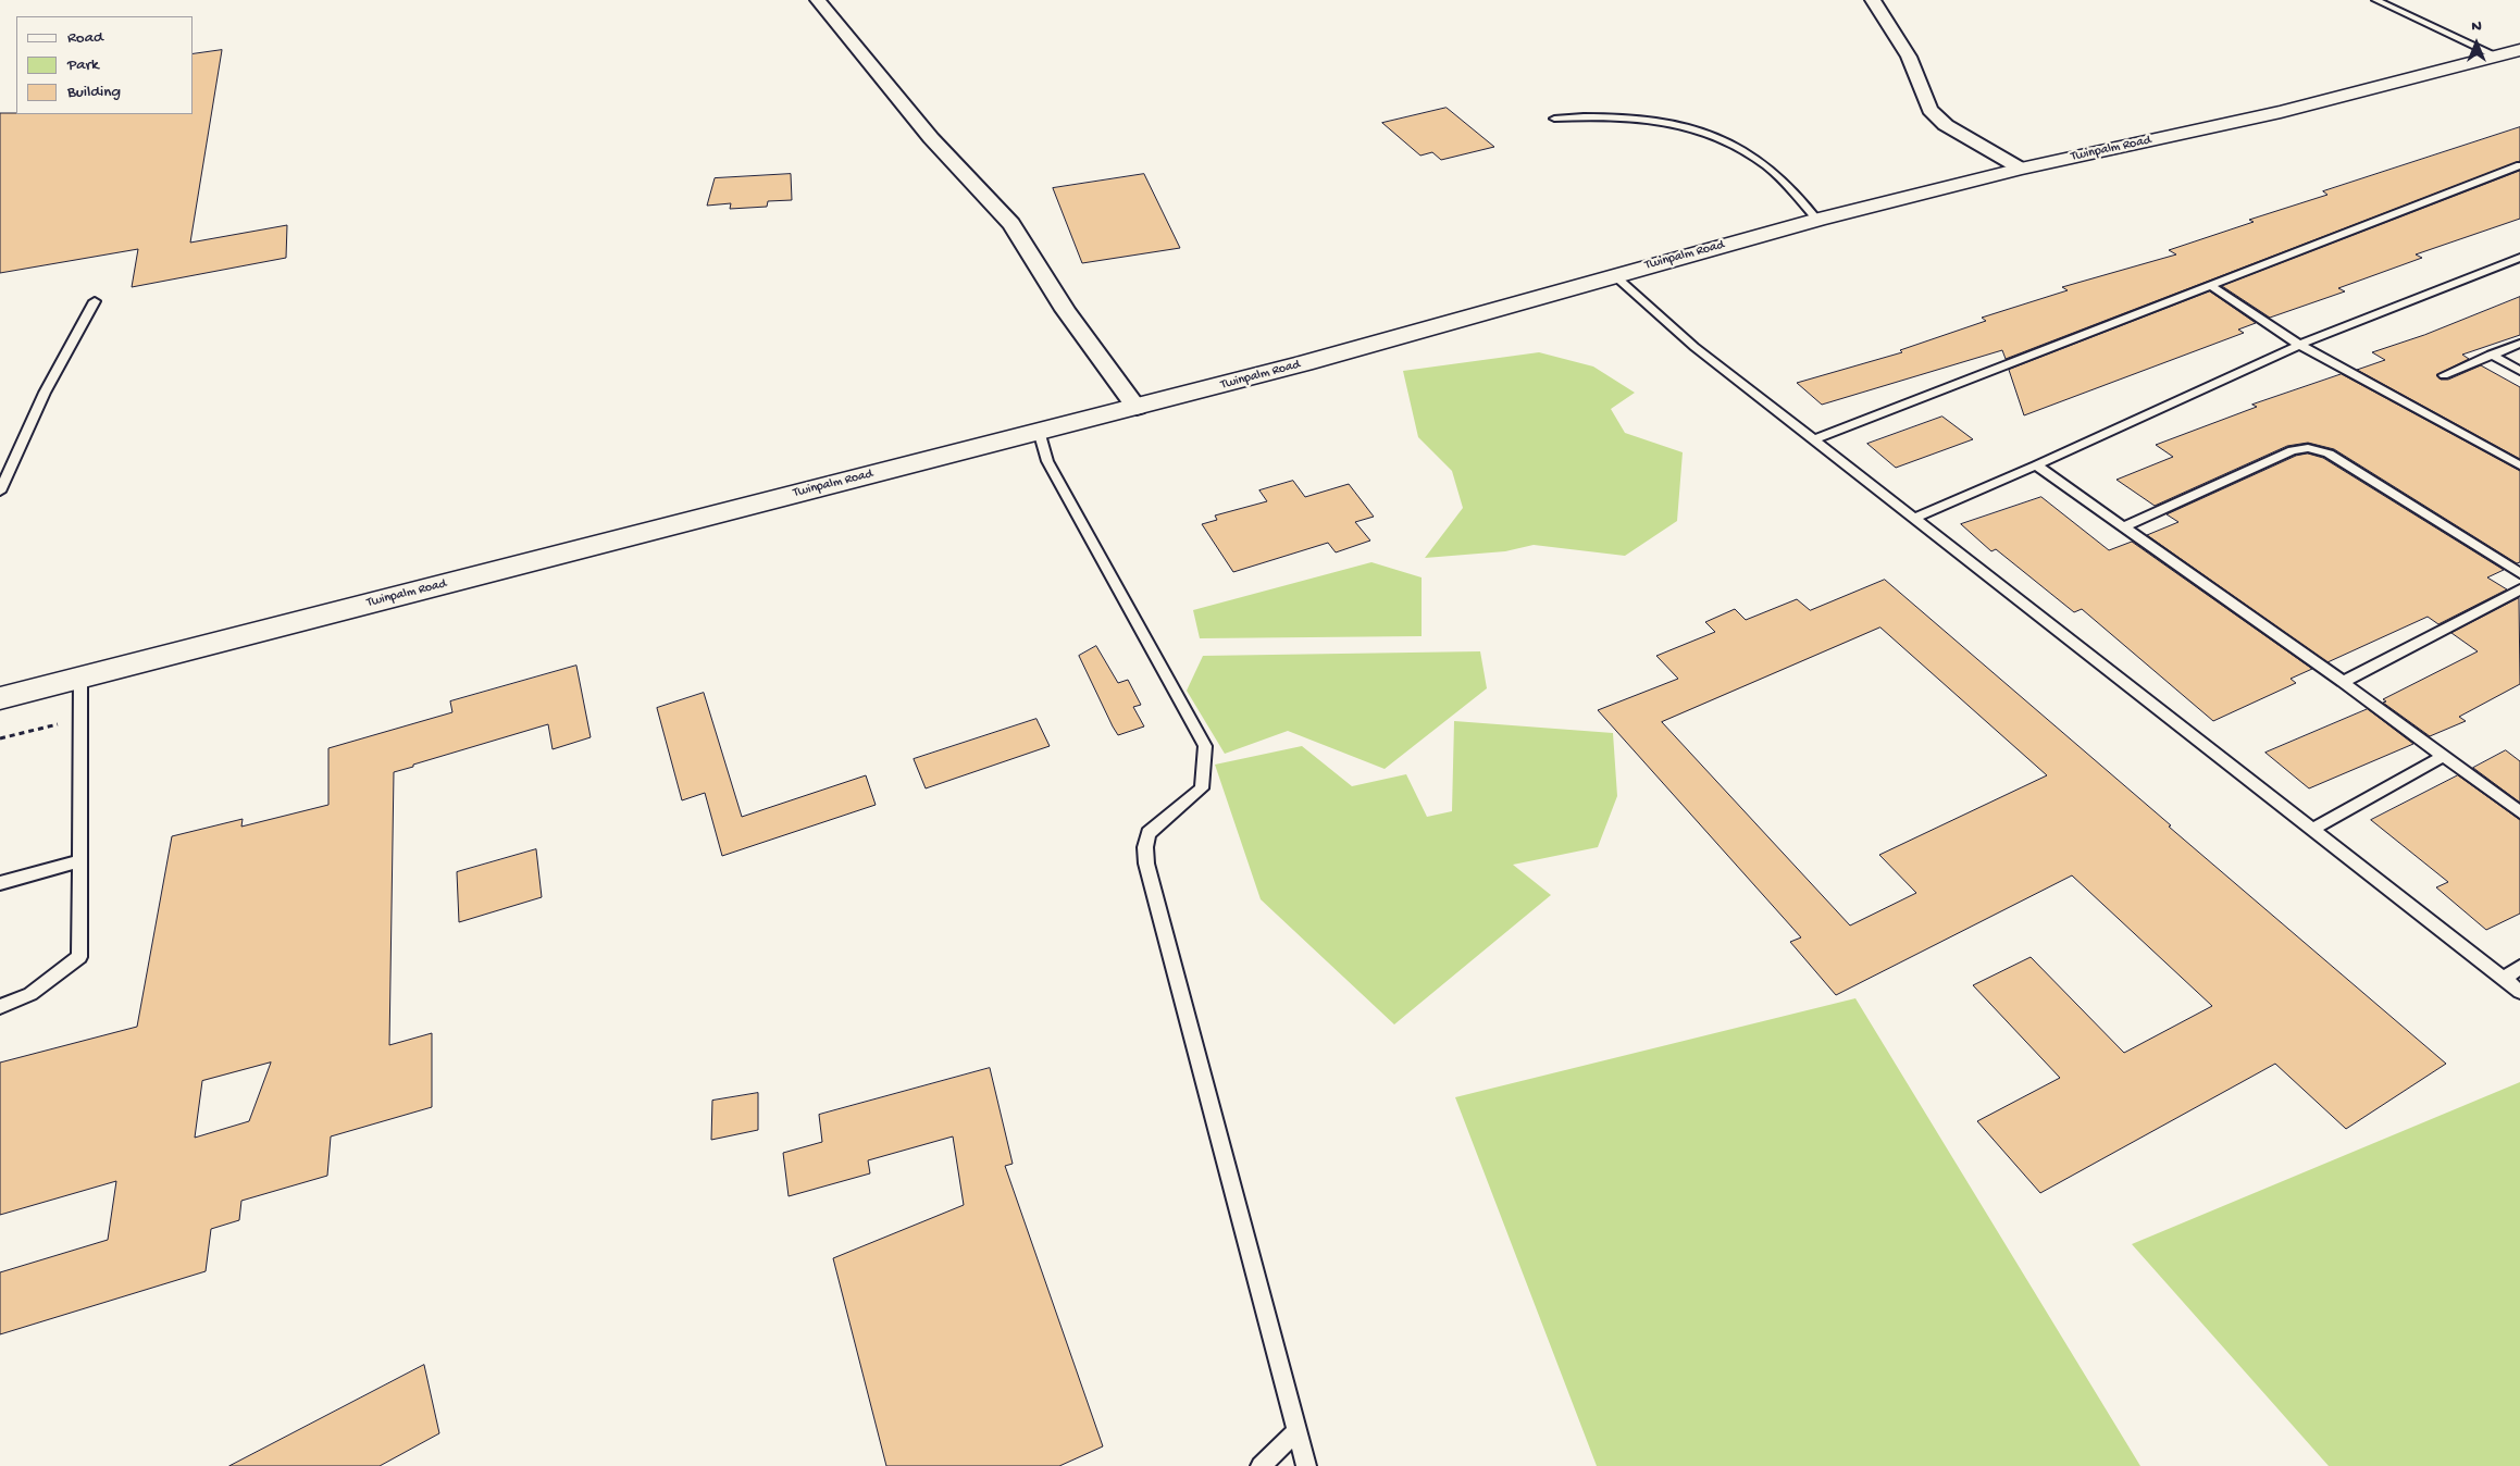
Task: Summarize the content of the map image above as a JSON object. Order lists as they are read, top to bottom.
{
  "streets": {
    "main road": ["Twinpalm Road"]
  },
  "legend": ["Road", "Park", "Building"],
  "north": "top"
}
